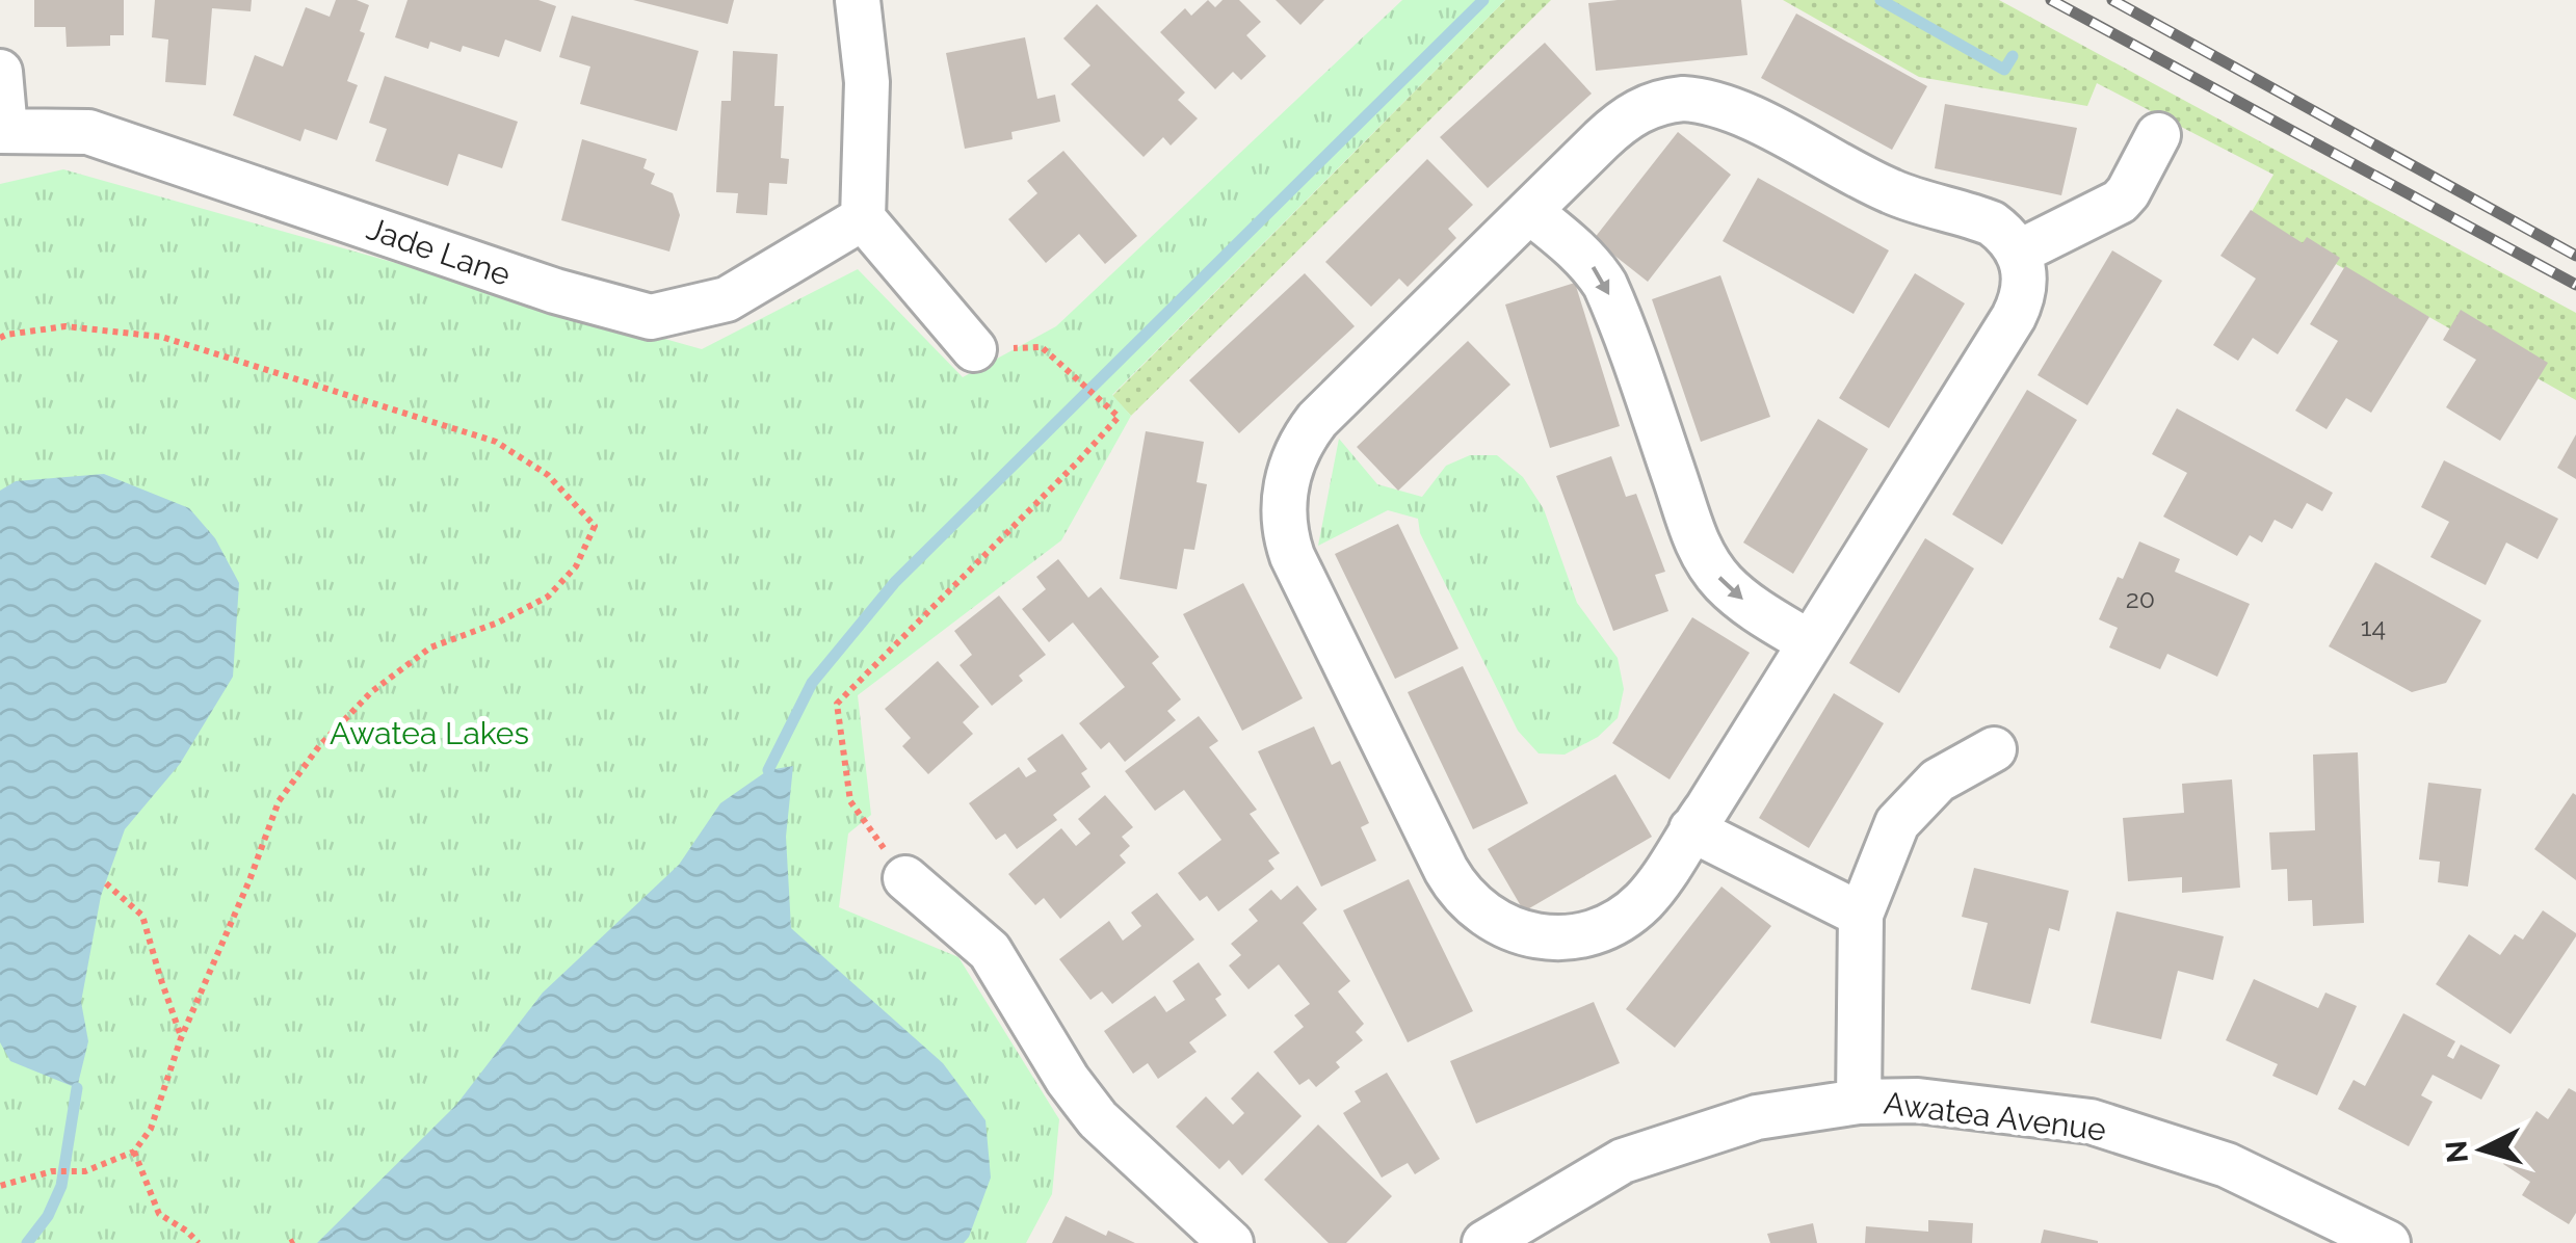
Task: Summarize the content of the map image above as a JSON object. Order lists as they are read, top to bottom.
{
  "streets": {
    "street": ["Jade Lane", "Awatea Avenue"]
  },
  "parks": ["Awatea Lakes"],
  "house_numbers": ["20", "14"],
  "north": "left"
}
